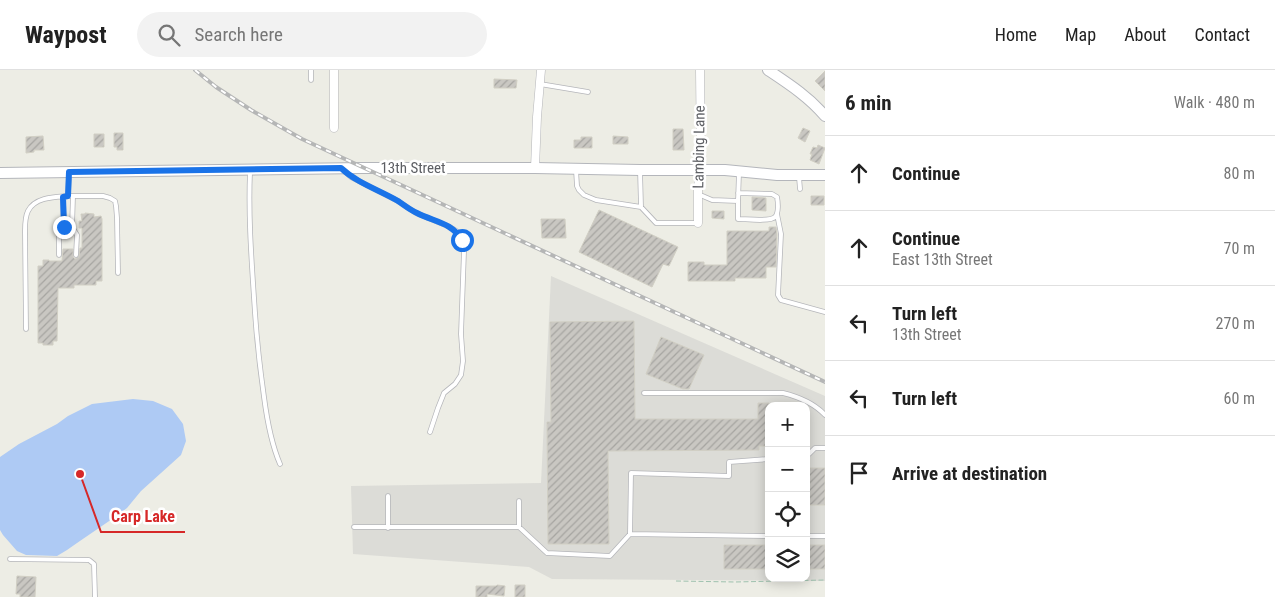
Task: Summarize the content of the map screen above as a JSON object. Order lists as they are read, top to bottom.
{
  "streets": {
    "street": ["Lambing Lane", "13th Street"]
  },
  "crossings": [
    ["Lambing Lane", "13th Street"]
  ],
  "places": ["Carp Lake"],
  "page": {
    "header": "Waypost",
    "search": "Search here",
    "nav": [
      "Home",
      "Map",
      "About",
      "Contact"
    ],
    "heading": ["6 min", "Walk · 480 m"],
    "list": [
      ["Continue", "80 m"],
      ["Continue", "East 13th Street", "70 m"],
      ["Turn left", "13th Street", "270 m"],
      ["Turn left", "60 m"],
      "Arrive at destination"
    ],
    "map_buttons": ["+", "−"]
  }
}
